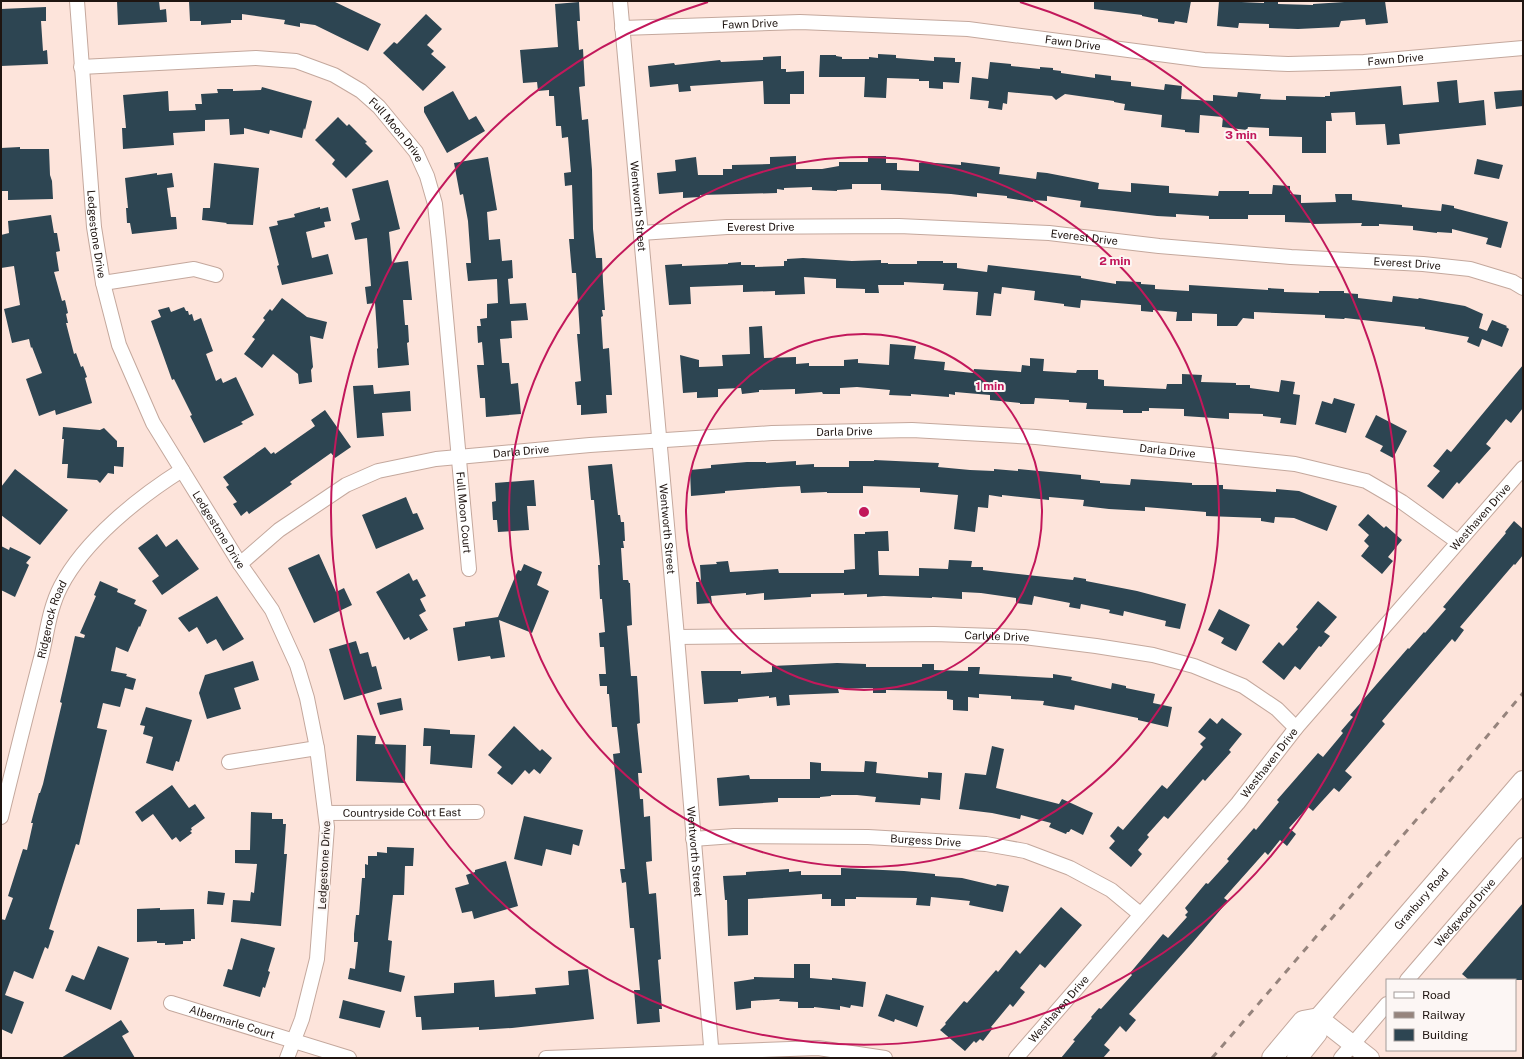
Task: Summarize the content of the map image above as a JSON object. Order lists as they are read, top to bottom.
{
  "streets": {
    "main road": ["Granbury Road"],
    "street": [
      "Fawn Drive",
      "Full Moon Drive",
      "Wentworth Street",
      "Everest Drive",
      "Ledgestone Drive",
      "Darla Drive",
      "Full Moon Court",
      "Westhaven Drive",
      "Ridgerock Road",
      "Carlyle Drive",
      "Countryside Court East",
      "Burgess Drive",
      "Wedgwood Drive",
      "Albermarle Court"
    ]
  },
  "crossings": [
    ["Fawn Drive", "Wentworth Street"],
    ["Full Moon Drive", "Ledgestone Drive"],
    ["Full Moon Drive", "Darla Drive"],
    ["Full Moon Drive", "Full Moon Court"],
    ["Wentworth Street", "Everest Drive"],
    ["Wentworth Street", "Darla Drive"],
    ["Wentworth Street", "Carlyle Drive"],
    ["Wentworth Street", "Burgess Drive"],
    ["Ledgestone Drive", "Darla Drive"],
    ["Ledgestone Drive", "Ridgerock Road"],
    ["Ledgestone Drive", "Countryside Court East"],
    ["Ledgestone Drive", "Albermarle Court"],
    ["Darla Drive", "Full Moon Court"],
    ["Darla Drive", "Westhaven Drive"],
    ["Westhaven Drive", "Carlyle Drive"],
    ["Westhaven Drive", "Burgess Drive"]
  ],
  "legend": ["Road", "Railway", "Building"],
  "rings": ["3 min", "2 min", "1 min"]
}
